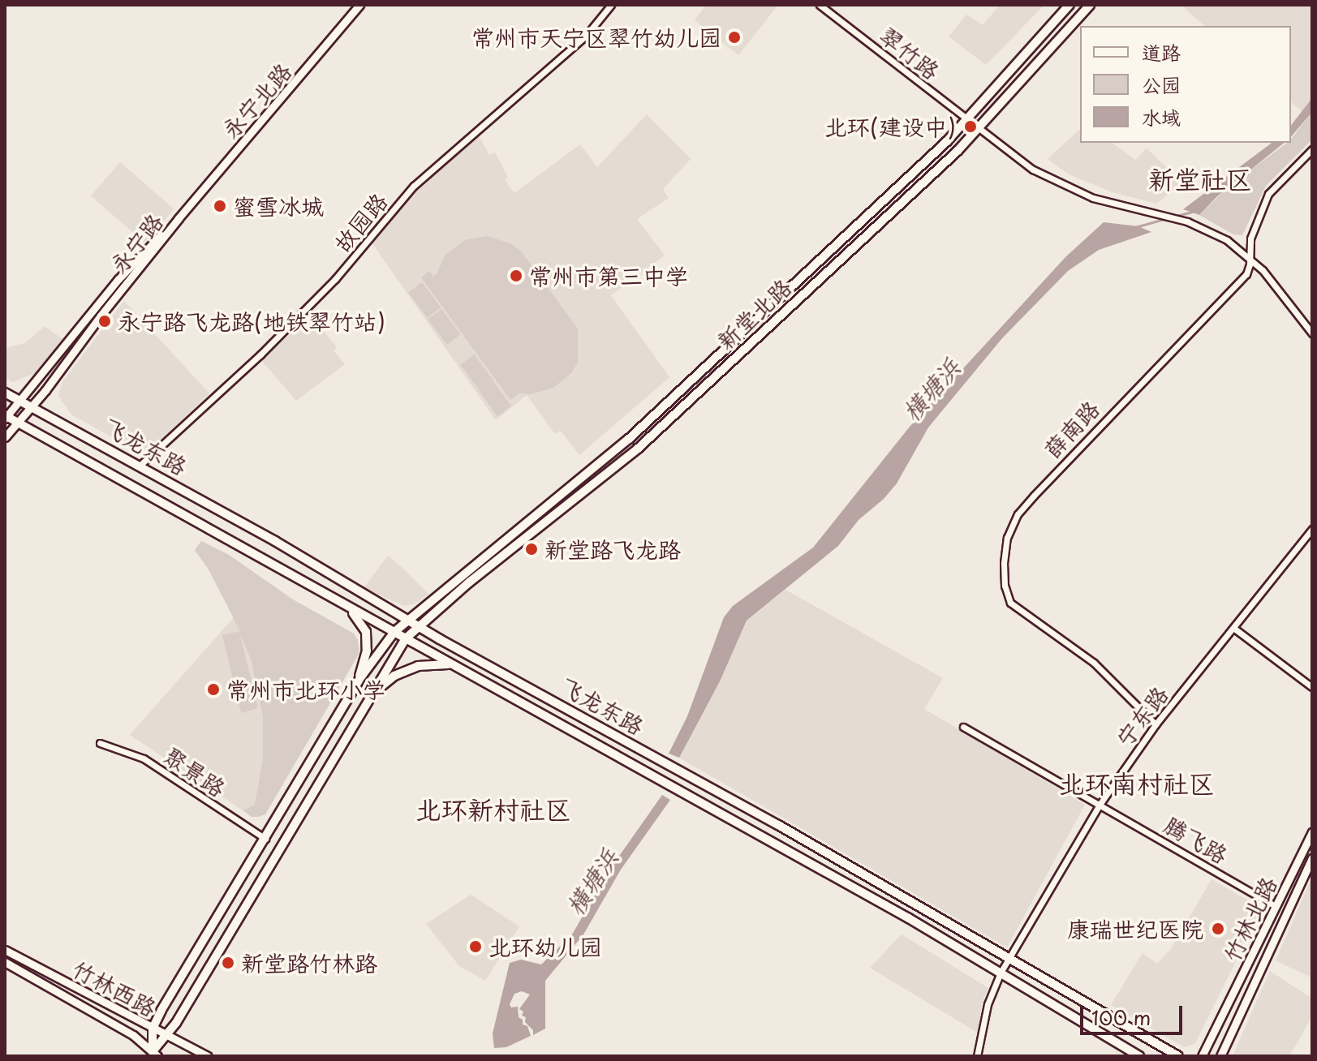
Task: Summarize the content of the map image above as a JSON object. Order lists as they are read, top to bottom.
{
  "streets": {
    "main road": [
      "永宁北路",
      "永宁路",
      "新堂北路",
      "飞龙东路",
      "竹林北路",
      "竹林西路"
    ],
    "street": [
      "翠竹路",
      "故园路",
      "薛南路",
      "宁东路",
      "聚景路",
      "腾飞路"
    ]
  },
  "crossings": [
    ["翠竹路", "新堂北路"],
    ["翠竹路", "薛南路"],
    ["永宁北路", "永宁路"],
    ["故园路", "飞龙东路"],
    ["永宁路", "飞龙东路"],
    ["新堂北路", "飞龙东路"],
    ["新堂北路", "竹林西路"],
    ["薛南路", "宁东路"],
    ["飞龙东路", "宁东路"],
    ["宁东路", "腾飞路"],
    ["腾飞路", "竹林北路"]
  ],
  "districts": ["新堂社区", "北环南村社区", "北环新村社区"],
  "water": ["横塘浜"],
  "places": [
    "常州市天宁区翠竹幼儿园",
    "北环(建设中)",
    "蜜雪冰城",
    "常州市第三中学",
    "永宁路飞龙路(地铁翠竹站)",
    "新堂路飞龙路",
    "常州市北环小学",
    "康瑞世纪医院",
    "北环幼儿园",
    "新堂路竹林路"
  ],
  "legend": ["道路", "公园", "水域"],
  "scale_bar": "100 m"
}
